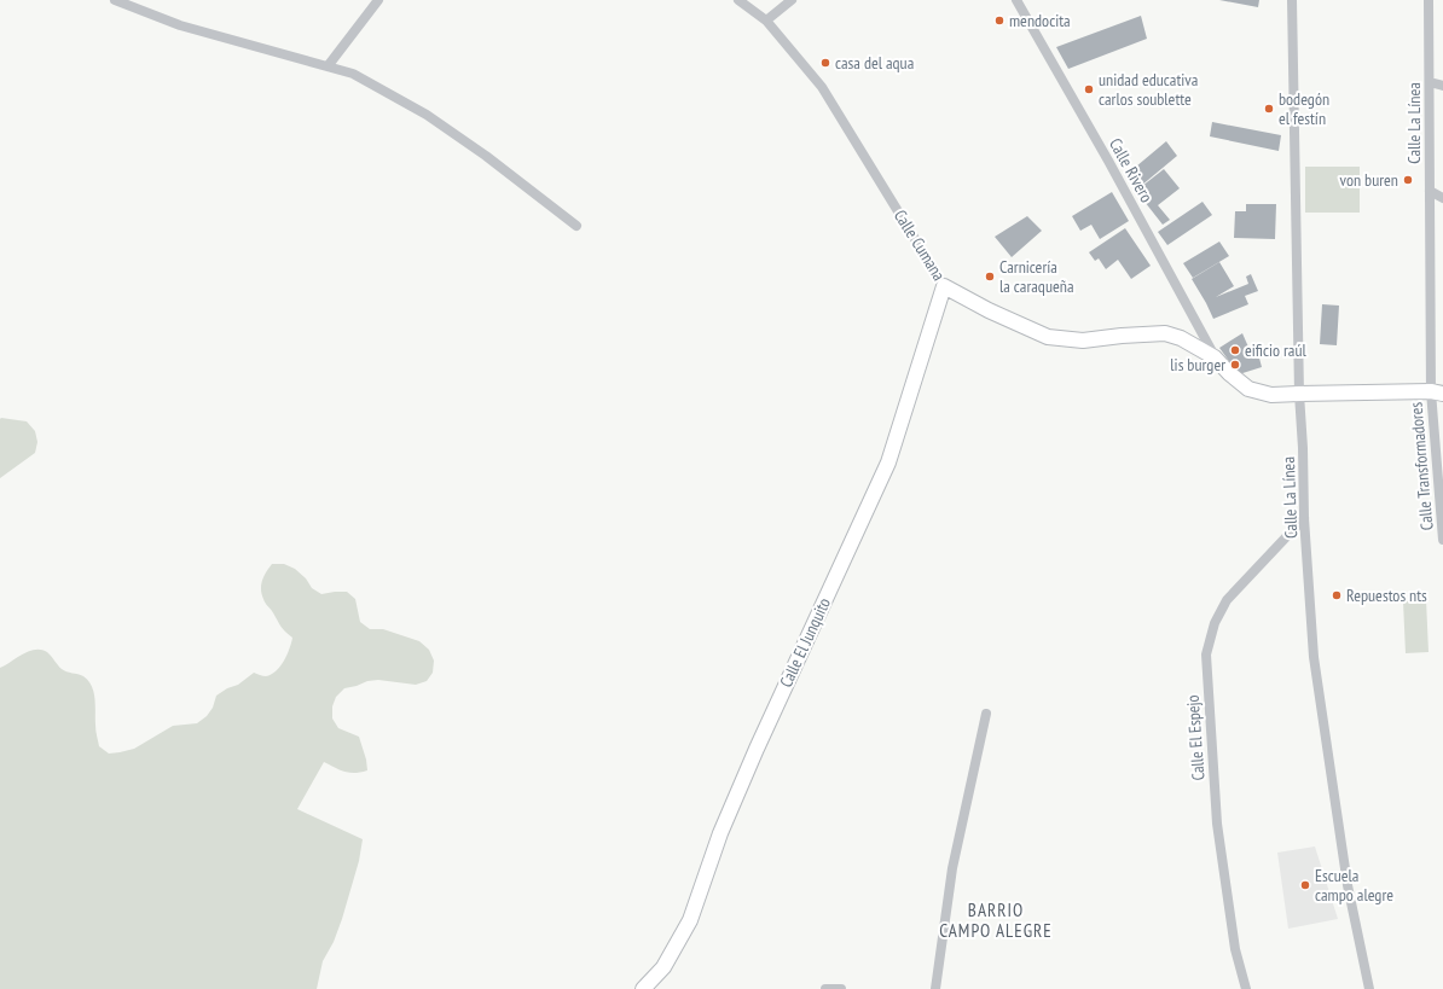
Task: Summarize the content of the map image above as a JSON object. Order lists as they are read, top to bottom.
{
  "streets": {
    "street": [
      "Calle La Línea",
      "Calle Rivero",
      "Calle Cumana",
      "Calle Transformadores",
      "Calle El Junquito",
      "Calle El Espejo"
    ]
  },
  "crossings": [
    ["Calle La Línea", "Calle Cumana"],
    ["Calle La Línea", "Calle Transformadores"],
    ["Calle La Línea", "Calle El Espejo"],
    ["Calle Rivero", "Calle Cumana"],
    ["Calle Cumana", "Calle Transformadores"],
    ["Calle Cumana", "Calle El Junquito"]
  ],
  "districts": ["BARRIO CAMPO ALEGRE"],
  "places": [
    "mendocita",
    "casa del aqua",
    "unidad educativa carlos soublette",
    "bodegón el festín",
    "von buren",
    "Carnicería la caraqueña",
    "eificio raúl",
    "lis burger",
    "Repuestos nts",
    "Escuela campo alegre"
  ]
}
